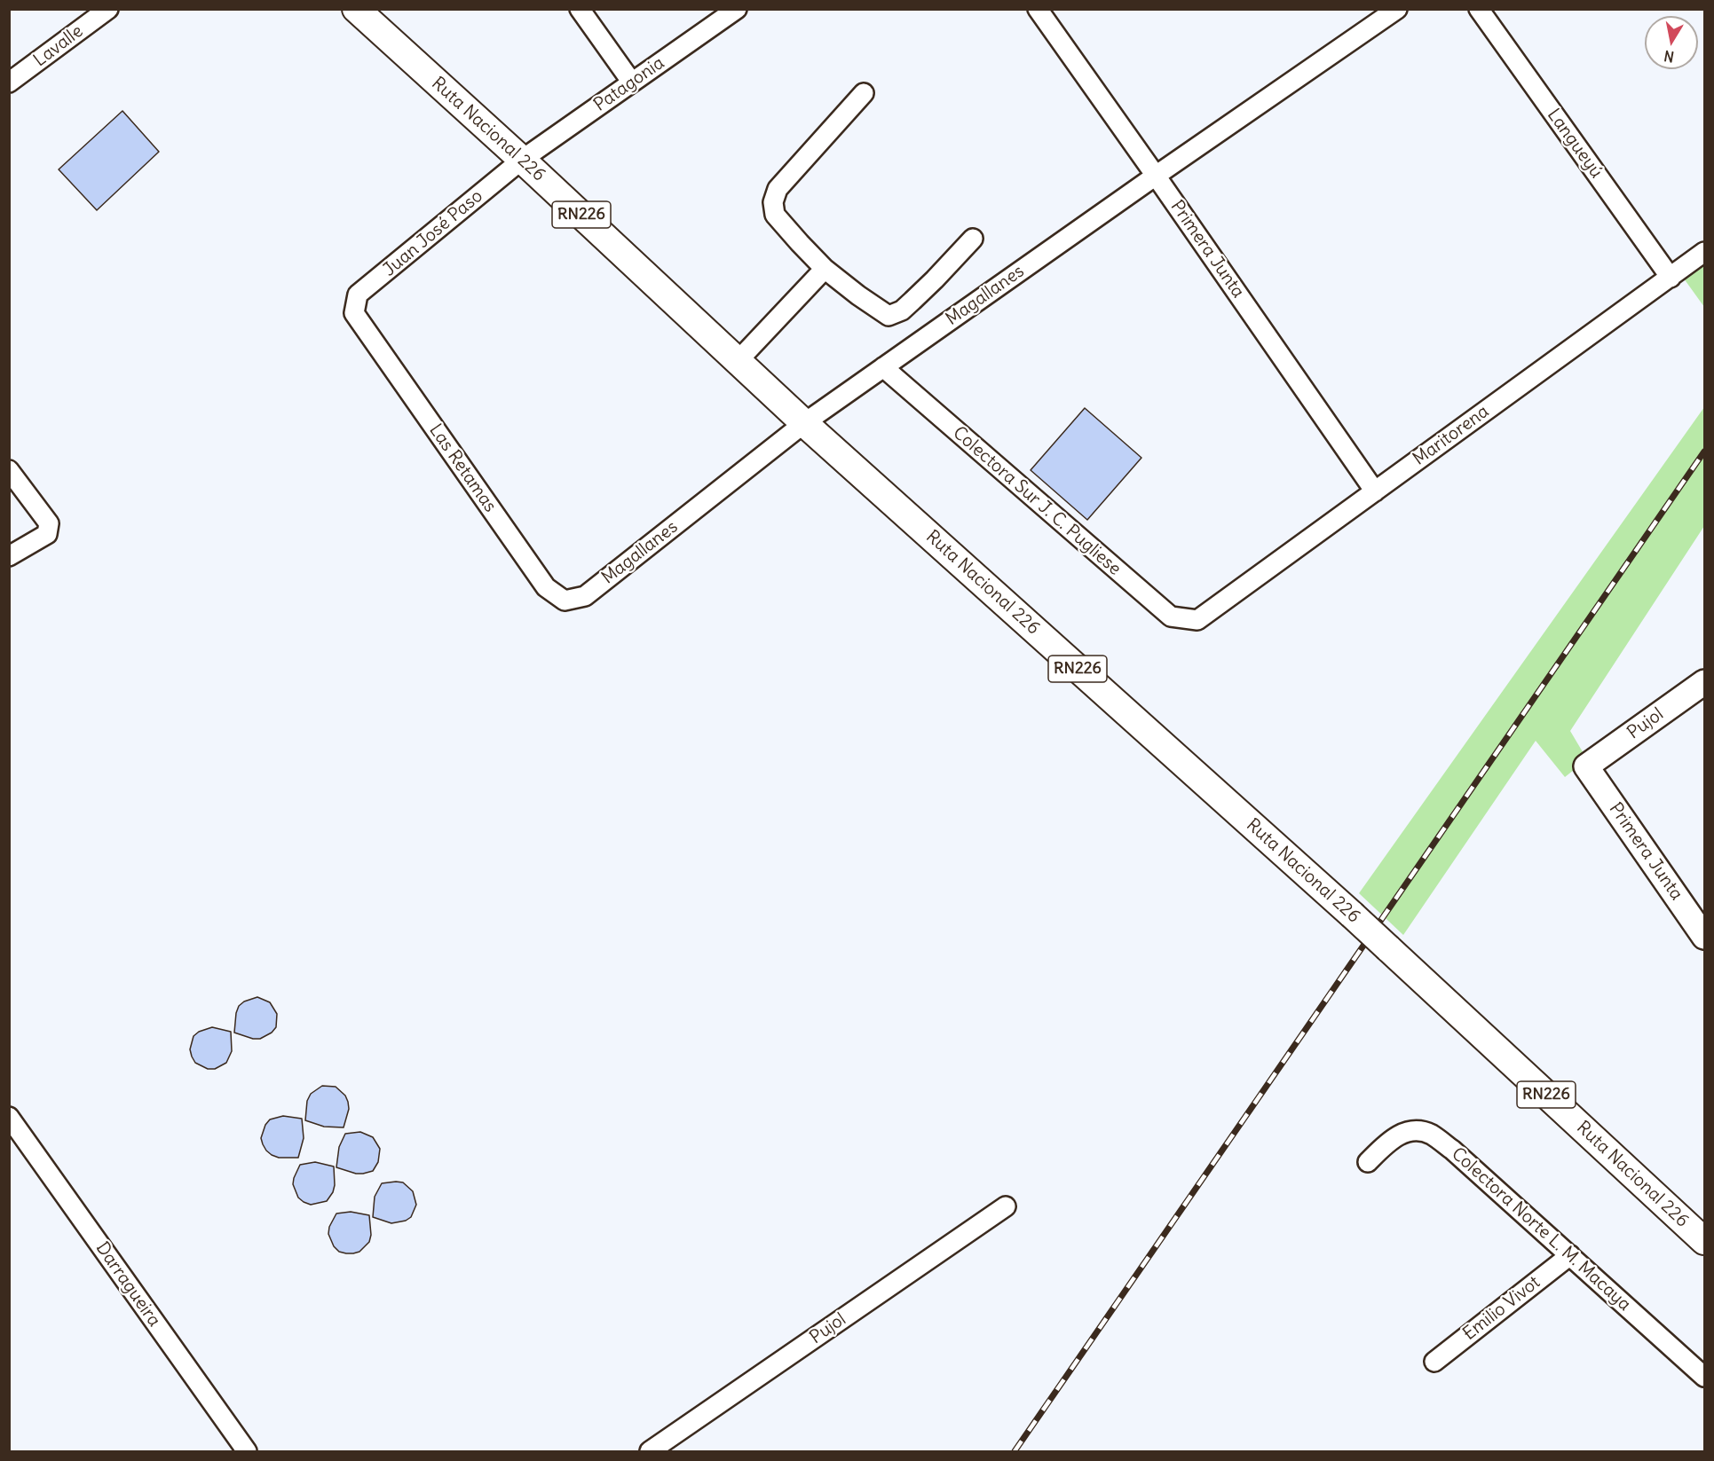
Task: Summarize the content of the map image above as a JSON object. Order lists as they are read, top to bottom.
{
  "streets": {
    "highway": ["Ruta Nacional 226", "RN226"],
    "main road": ["Primera Junta", "Pujol"],
    "street": [
      "Lavalle",
      "Patagonia",
      "Langueyú",
      "Juan José Paso",
      "Magallanes",
      "Maritorena",
      "Las Retamas",
      "Colectora Sur J. C. Pugliese",
      "Colectora Norte L. M. Macaya",
      "Darragueira",
      "Emilio Vivot"
    ]
  },
  "crossings": [
    ["Patagonia", "Ruta Nacional 226"],
    ["Patagonia", "Juan José Paso"],
    ["Ruta Nacional 226", "Juan José Paso"],
    ["Ruta Nacional 226", "Magallanes"],
    ["Langueyú", "Maritorena"],
    ["Juan José Paso", "Las Retamas"],
    ["Primera Junta", "Magallanes"],
    ["Primera Junta", "Maritorena"],
    ["Primera Junta", "Pujol"],
    ["Magallanes", "Las Retamas"],
    ["Magallanes", "Colectora Sur J. C. Pugliese"],
    ["Maritorena", "Colectora Sur J. C. Pugliese"],
    ["Colectora Norte L. M. Macaya", "Emilio Vivot"]
  ],
  "north": "bottom"
}
